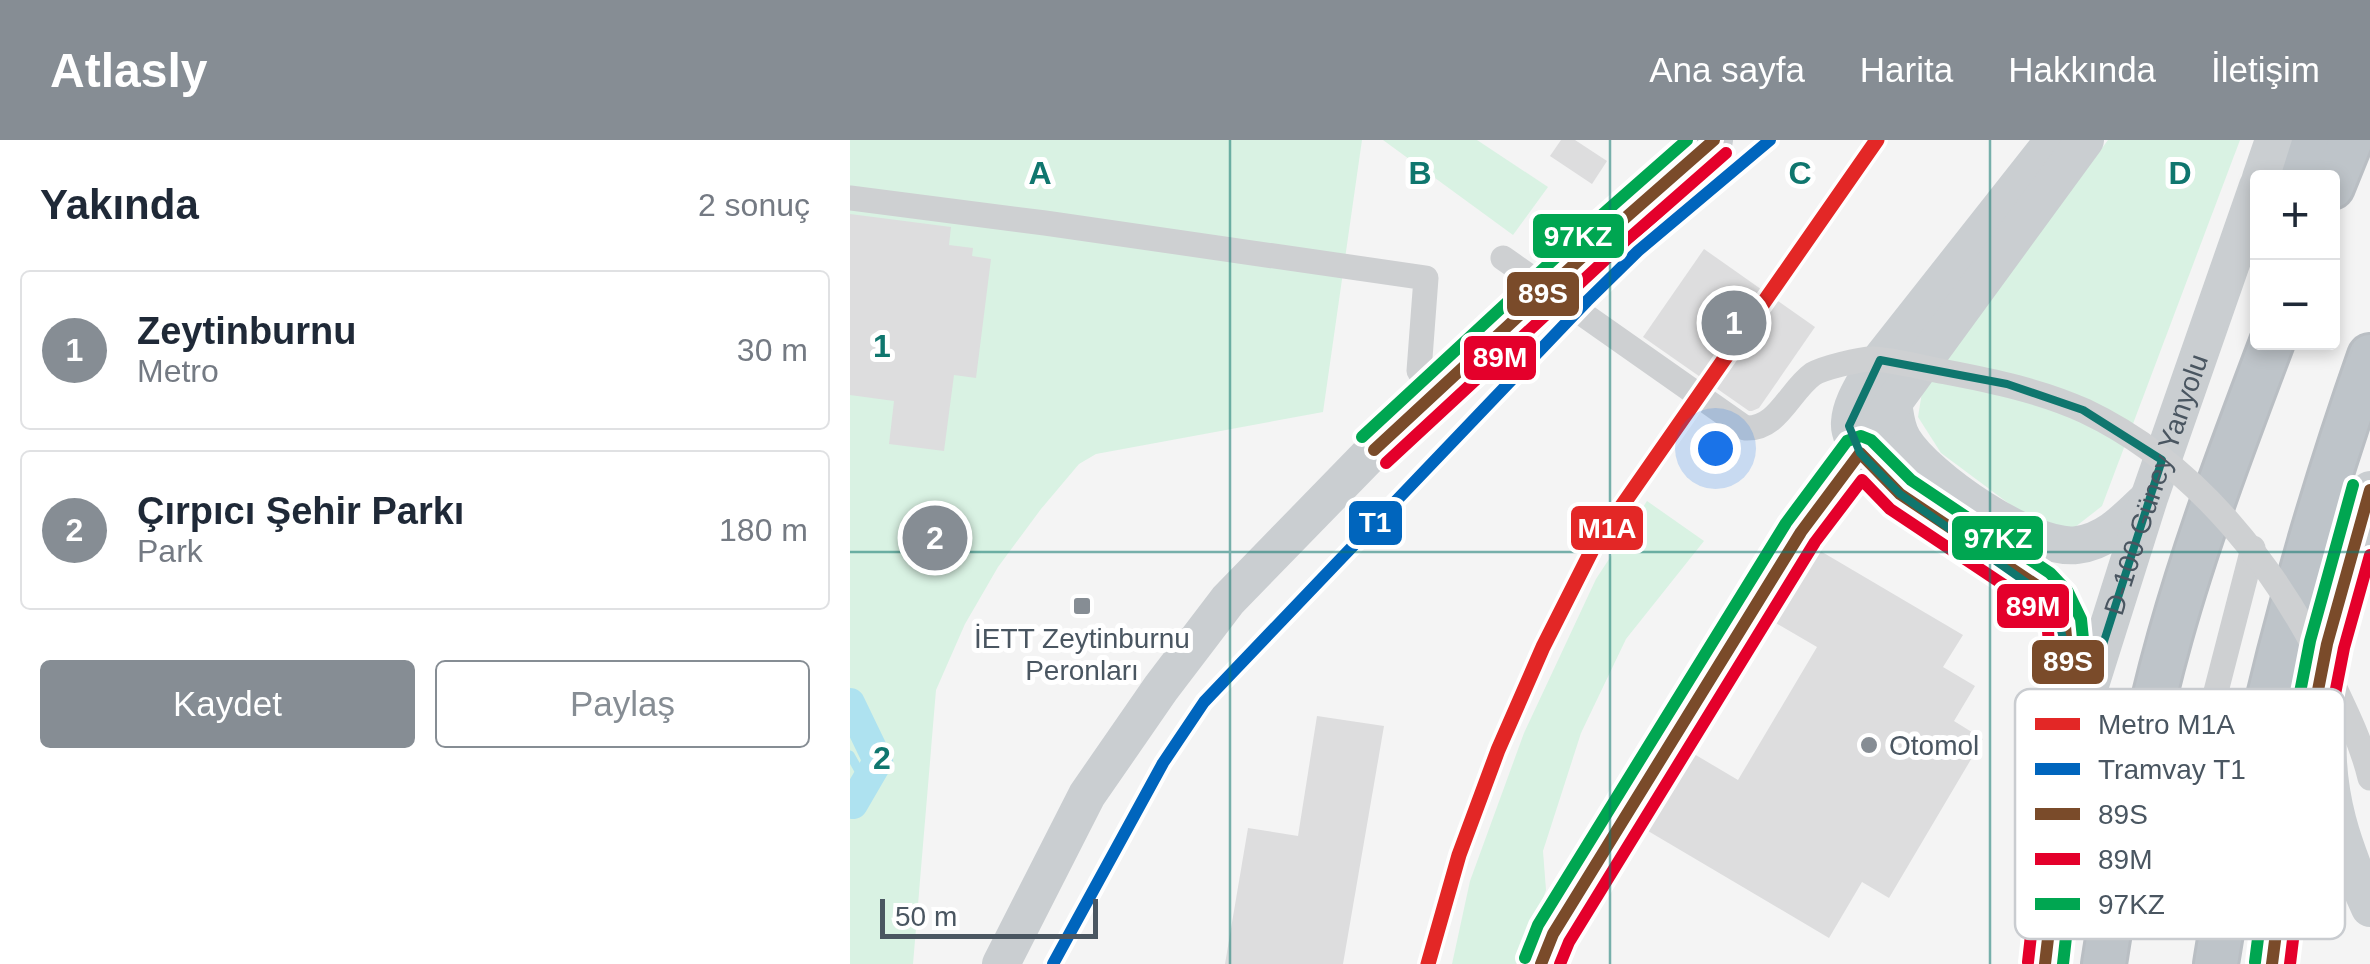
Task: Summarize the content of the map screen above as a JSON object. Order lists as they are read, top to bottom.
{
  "streets": {
    "main road": ["D-100 Güney Yanyolu"]
  },
  "places": {
    "transit": ["İETT Zeytinburnu Peronları"],
    "other": ["Otomol"]
  },
  "lines": [
    "metro line M1A",
    "tram line T1",
    "transit line 89S",
    "transit line 97KZ",
    "transit line 89M"
  ],
  "legend": [
    "Metro M1A",
    "Tramvay T1",
    "89S",
    "89M",
    "97KZ"
  ],
  "scale_bar": "50 m",
  "page": {
    "header": "Atlasly",
    "nav": [
      "Ana sayfa",
      "Harita",
      "Hakkında",
      "İletişim"
    ],
    "heading": ["Yakında", "2 sonuç"],
    "map_buttons": ["+", "−"],
    "list": [
      {
        "mark": "1",
        "name": "Zeytinburnu",
        "note": "Metro",
        "value": "30 m"
      },
      {
        "mark": "2",
        "name": "Çırpıcı Şehir Parkı",
        "note": "Park",
        "value": "180 m"
      }
    ],
    "pins": ["1", "2"],
    "buttons": ["Kaydet", "Paylaş"],
    "scale": "50 m"
  },
  "grid": {
    "columns": [
      "A",
      "B",
      "C",
      "D"
    ],
    "rows": ["1", "2"]
  }
}
